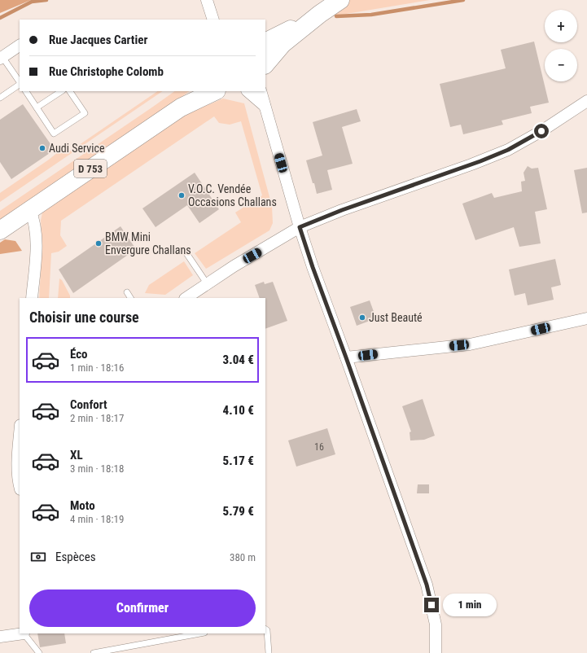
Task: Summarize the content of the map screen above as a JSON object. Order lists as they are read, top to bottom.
{
  "streets": {
    "main road": ["D 753"]
  },
  "places": [
    "Audi Service",
    "V.O.C. Vendée Occasions Challans",
    "BMW Mini Envergure Challans",
    "Just Beauté"
  ],
  "house_numbers": ["16"],
  "page": {
    "map_buttons": ["+", "−"],
    "banner": ["Rue Jacques Cartier", "Rue Christophe Colomb"],
    "heading": "Choisir une course",
    "list": [
      {
        "name": "Éco",
        "note": "1 min · 18:16",
        "value": "3.04 €"
      },
      {
        "name": "Confort",
        "note": "2 min · 18:17",
        "value": "4.10 €"
      },
      {
        "name": "XL",
        "note": "3 min · 18:18",
        "value": "5.17 €"
      },
      {
        "name": "Moto",
        "note": "4 min · 18:19",
        "value": "5.79 €"
      }
    ],
    "pay": ["Espèces", "380 m"],
    "buttons": "Confirmer",
    "bubble": "1 min"
  }
}
